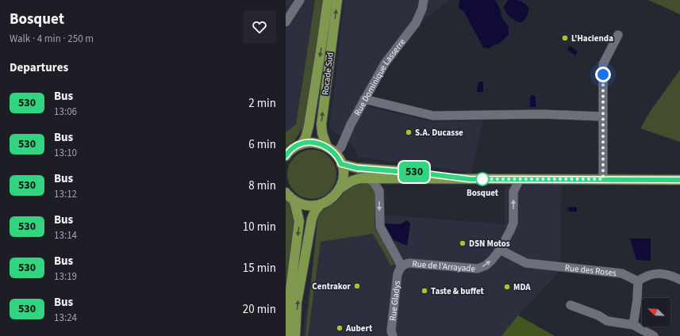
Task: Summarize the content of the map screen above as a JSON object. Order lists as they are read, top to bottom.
{
  "streets": {
    "main road": ["Rocade Sud"],
    "street": [
      "Rue Dominique Lasserre",
      "Rue de l'Arrayade",
      "Rue des Roses",
      "Rue Gladys"
    ]
  },
  "crossings": [
    ["Rue de l'Arrayade", "Rue des Roses"],
    ["Rue de l'Arrayade", "Rue Gladys"]
  ],
  "places": [
    "L'Hacienda",
    "S.A. Ducasse",
    "Bosquet",
    "DSN Motos",
    "Centrakor",
    "MDA",
    "Taste & buffet",
    "Aubert"
  ],
  "lines": ["bus line 530"],
  "north": "top left",
  "page": {
    "heading": [
      ["Bosquet", "Walk · 4 min · 250 m"],
      "Departures"
    ],
    "on_map": "530",
    "list": [
      {
        "mark": "530",
        "name": "Bus",
        "note": "13:06",
        "value": "2 min"
      },
      {
        "mark": "530",
        "name": "Bus",
        "note": "13:10",
        "value": "6 min"
      },
      {
        "mark": "530",
        "name": "Bus",
        "note": "13:12",
        "value": "8 min"
      },
      {
        "mark": "530",
        "name": "Bus",
        "note": "13:14",
        "value": "10 min"
      },
      {
        "mark": "530",
        "name": "Bus",
        "note": "13:19",
        "value": "15 min"
      },
      {
        "mark": "530",
        "name": "Bus",
        "note": "13:24",
        "value": "20 min"
      }
    ]
  }
}
